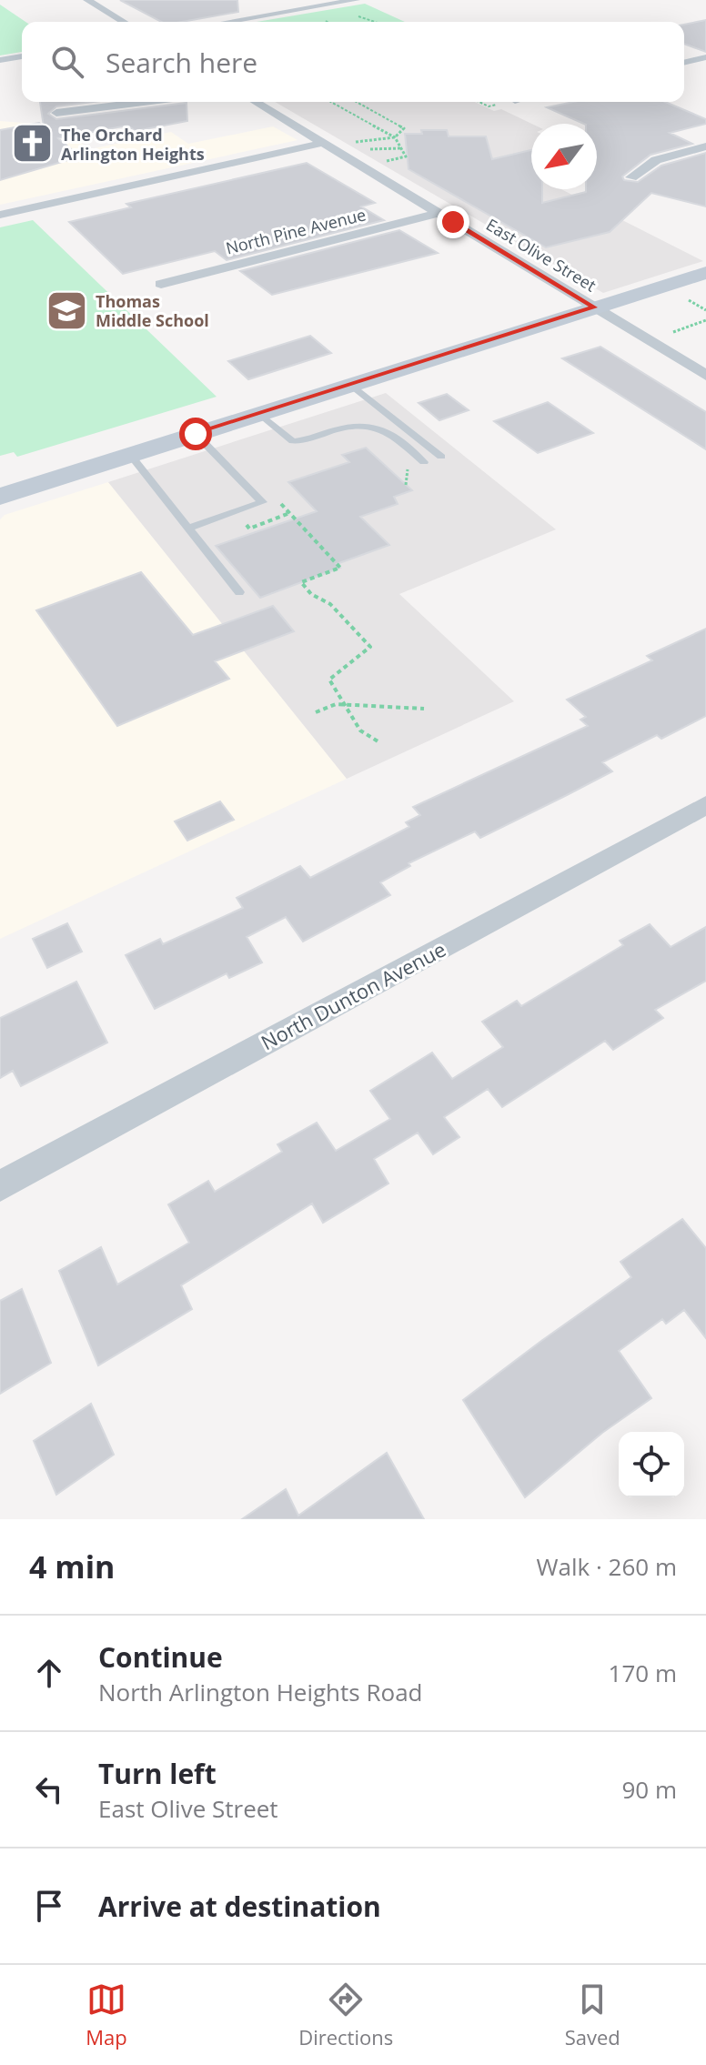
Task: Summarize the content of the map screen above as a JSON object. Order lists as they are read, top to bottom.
{
  "streets": {
    "street": ["North Pine Avenue", "East Olive Street", "North Dunton Avenue"]
  },
  "crossings": [
    ["North Pine Avenue", "East Olive Street"]
  ],
  "places": {
    "church": ["The Orchard Arlington Heights"],
    "school or university": ["Thomas Middle School"]
  },
  "north": "bottom left",
  "page": {
    "search": "Search here",
    "heading": ["4 min", "Walk · 260 m"],
    "list": [
      ["Continue", "North Arlington Heights Road", "170 m"],
      ["Turn left", "East Olive Street", "90 m"],
      "Arrive at destination"
    ],
    "nav": ["Map", "Directions", "Saved"]
  }
}
